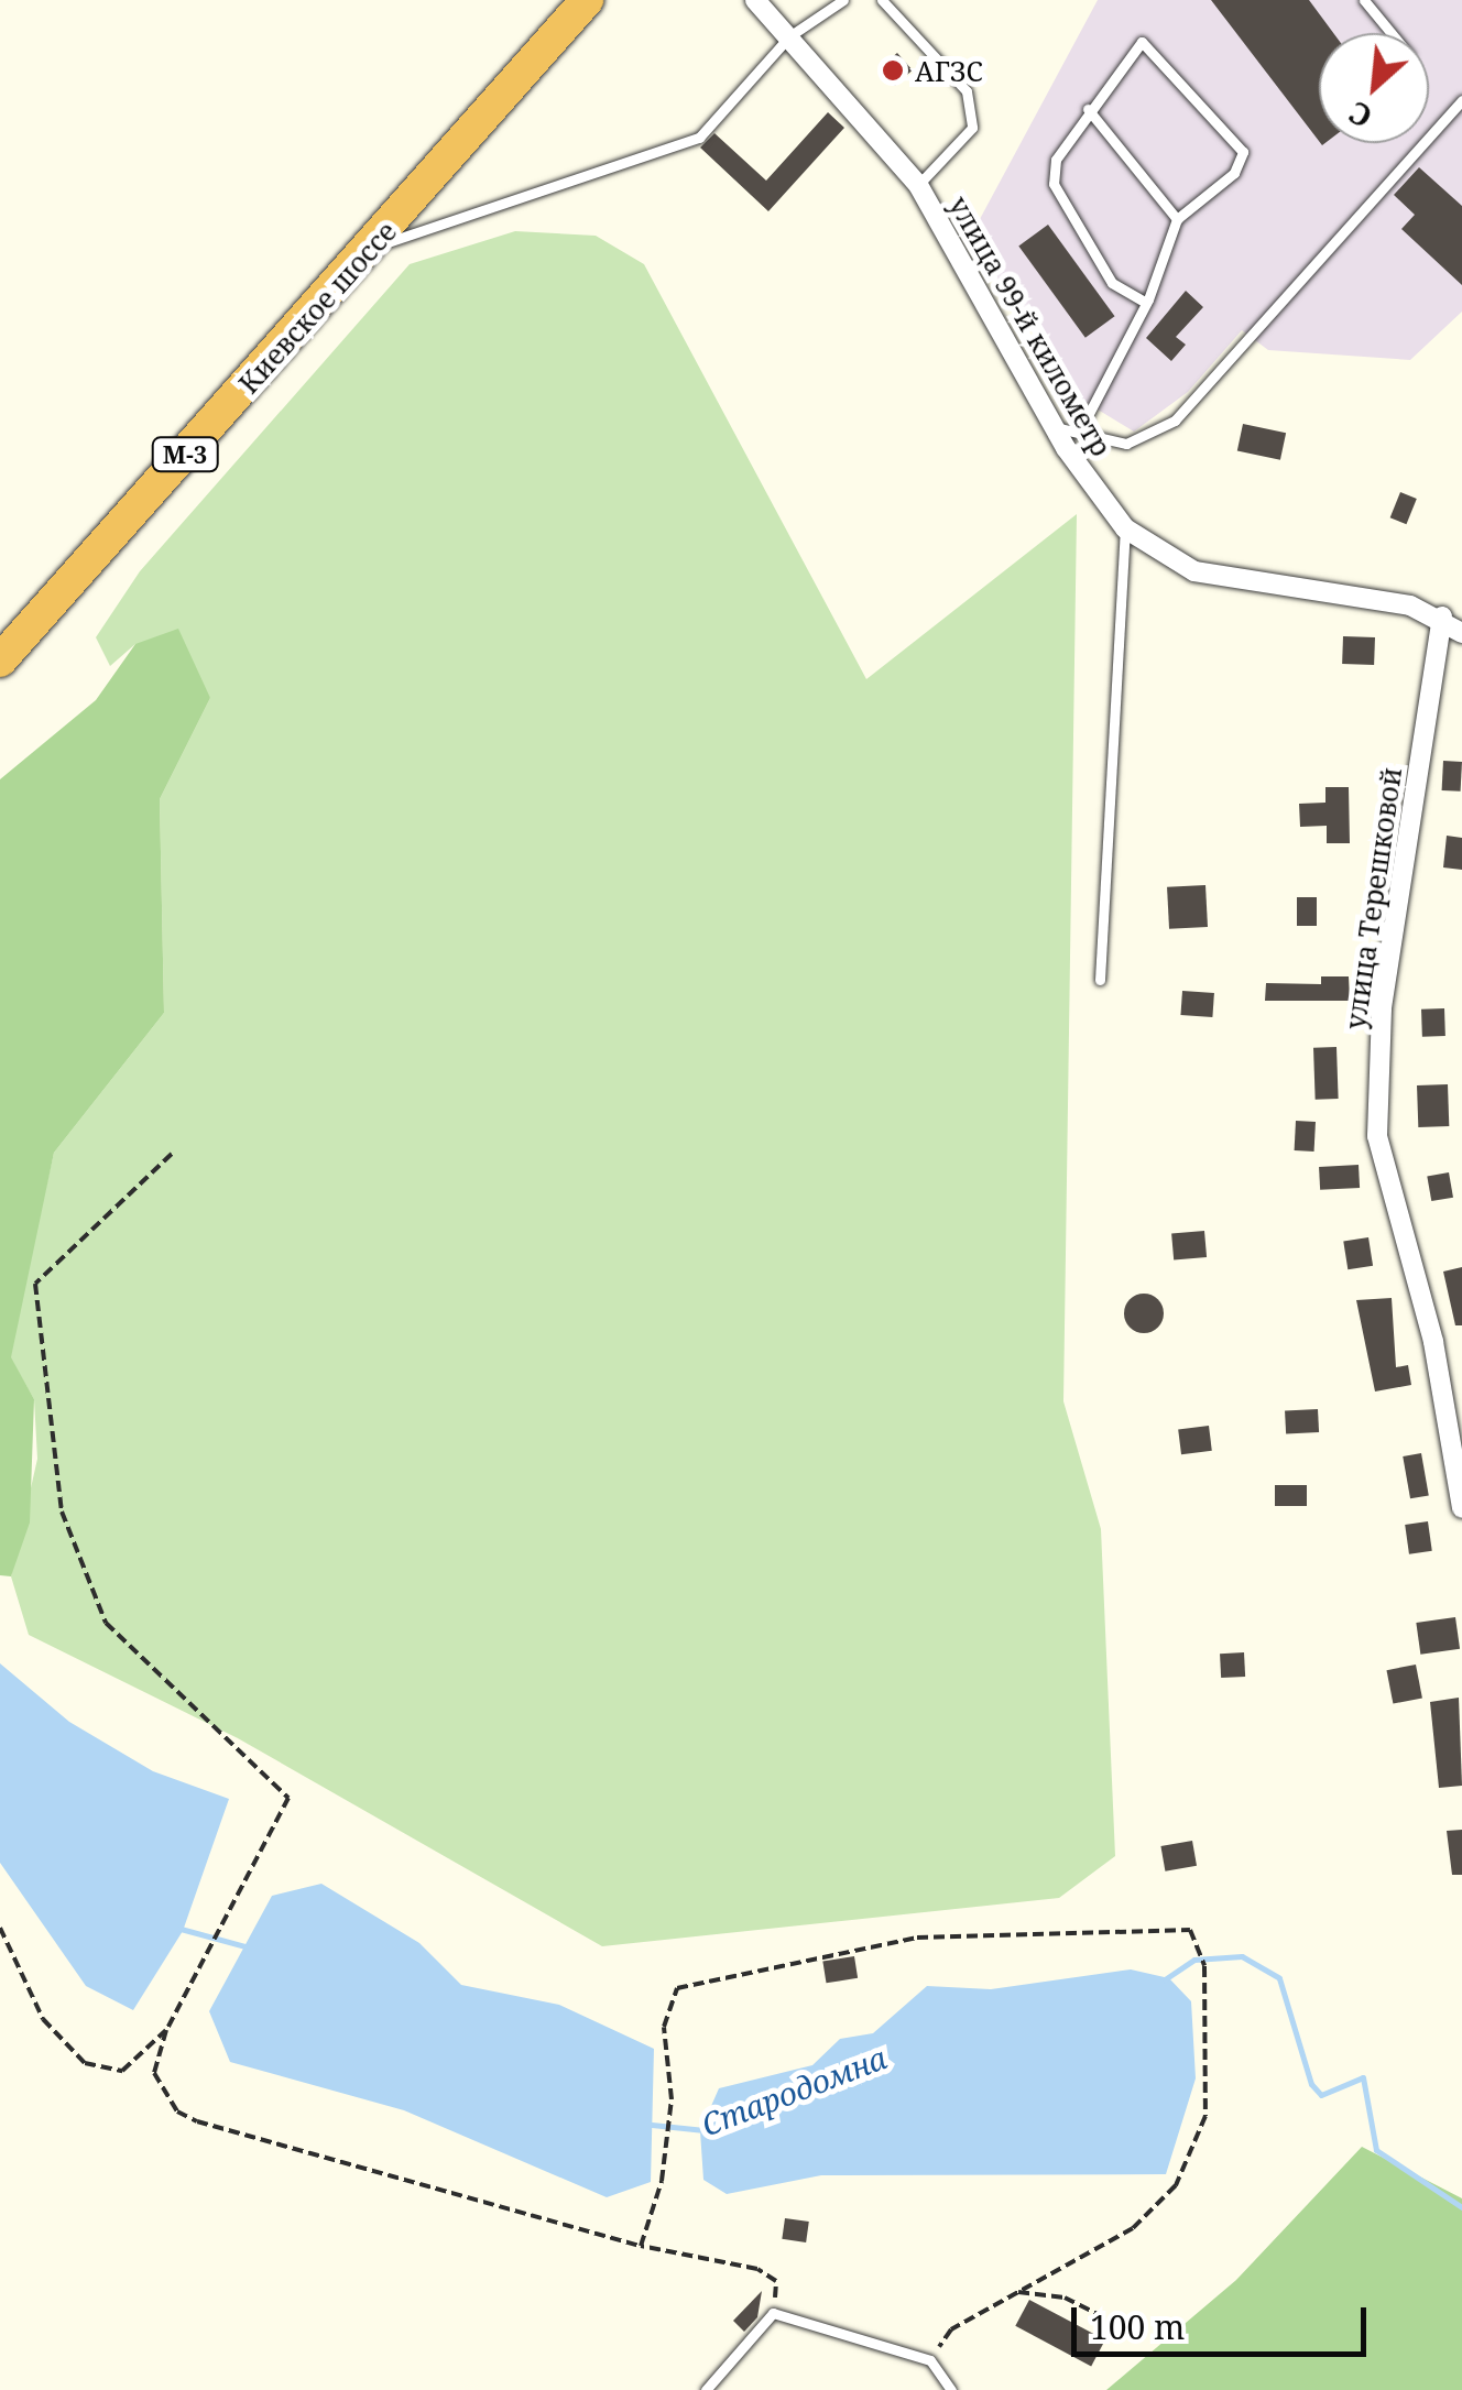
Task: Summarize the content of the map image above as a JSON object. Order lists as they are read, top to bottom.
{
  "streets": {
    "highway": ["Киевское шоссе", "М-3"],
    "street": ["улица 99-й километр", "улица Терешковой"]
  },
  "crossings": [
    ["улица 99-й километр", "улица Терешковой"]
  ],
  "water": ["Стародомна"],
  "places": ["АГЗС"],
  "scale_bar": "100 m",
  "north": "bottom left"
}
